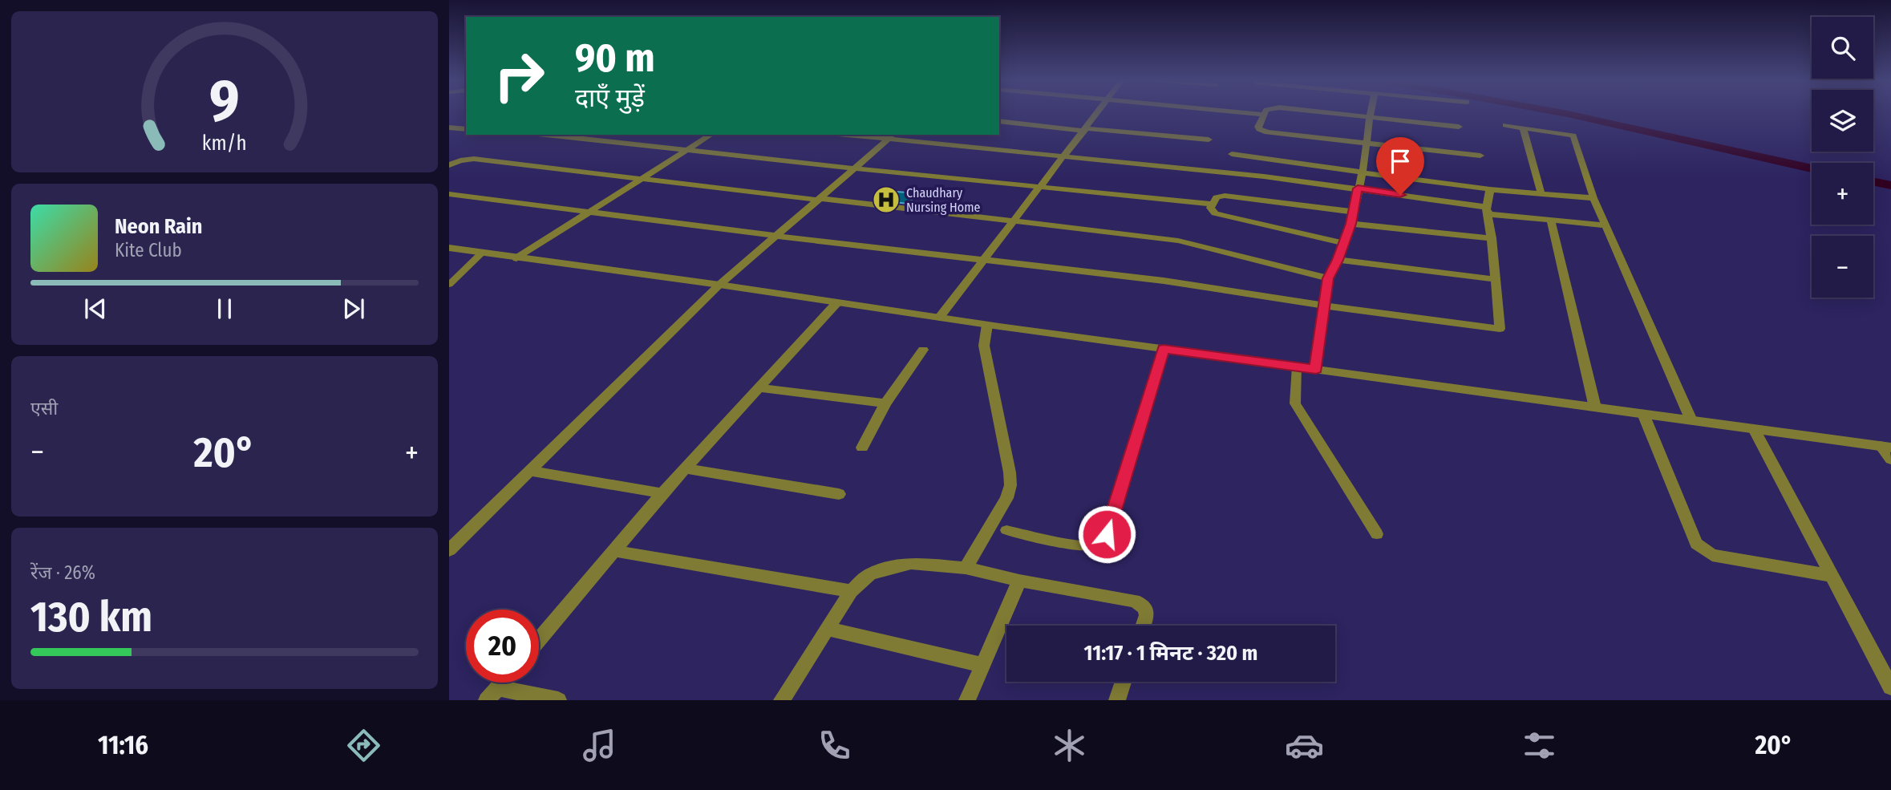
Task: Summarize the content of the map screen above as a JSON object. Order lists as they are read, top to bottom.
{
  "places": {
    "hospital": ["Chaudhary Nursing Home"]
  },
  "page": {
    "map_buttons": ["+", "−"],
    "turn": ["90 m", "दाएँ मुड़ें"],
    "song": ["Neon Rain", "Kite Club"],
    "tile": [
      "एसी",
      ["रेंज · 26%", "130 km"]
    ],
    "heat": ["−", "20°", "+"],
    "limit": "20",
    "trip": "11:17 · 1 मिनट · 320 m",
    "tabs": ["11:16", "20°"],
    "gauge": ["9", "km/h"]
  }
}
